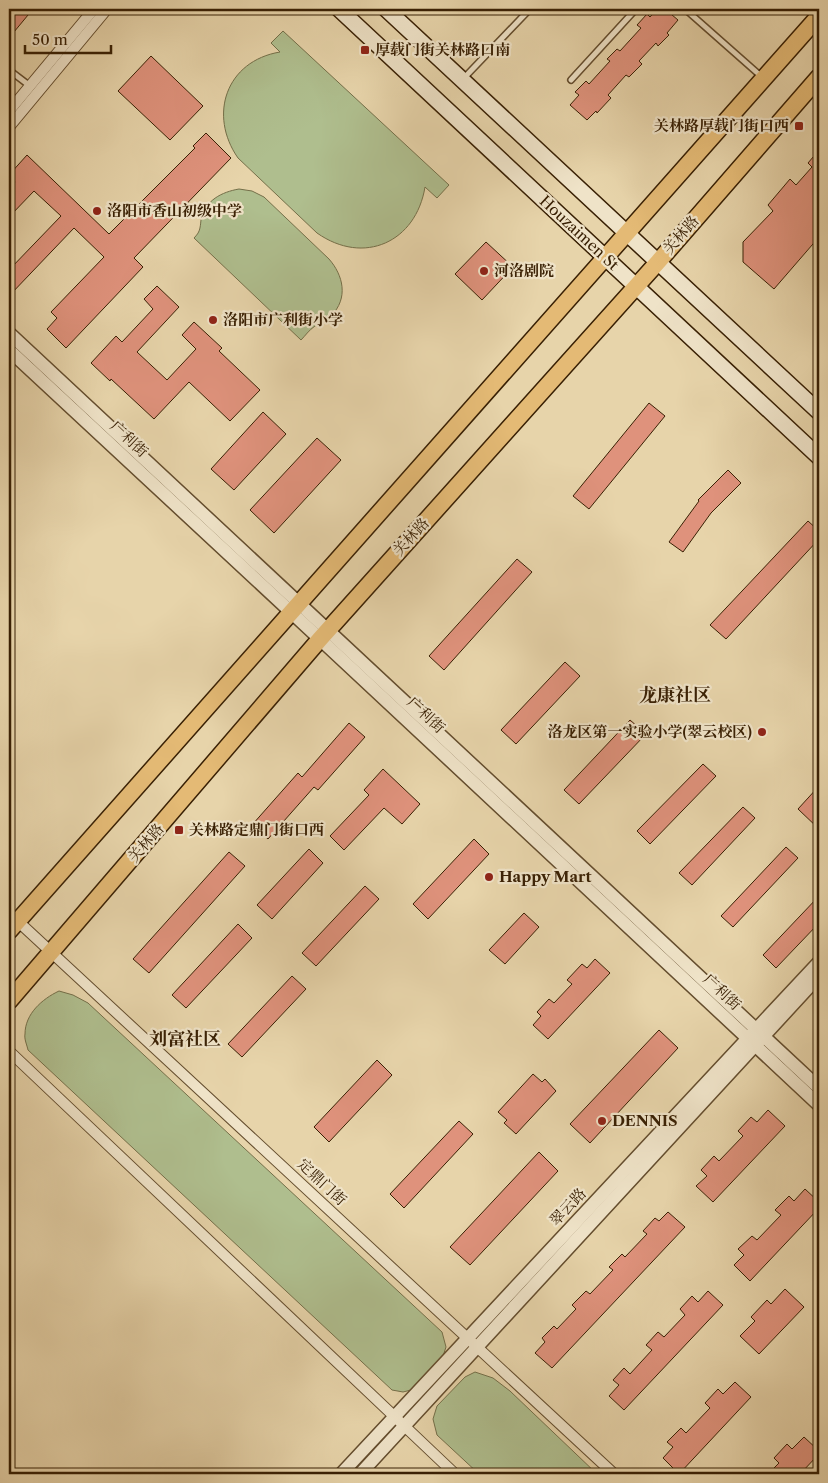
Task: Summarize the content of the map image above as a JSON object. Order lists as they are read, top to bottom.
{
  "streets": {
    "main road": ["Houzaimen St", "关林路"],
    "street": ["广利街", "定鼎门街", "翠云路"]
  },
  "crossings": [
    ["Houzaimen St", "关林路"],
    ["关林路", "广利街"],
    ["关林路", "定鼎门街"],
    ["广利街", "翠云路"],
    ["定鼎门街", "翠云路"]
  ],
  "districts": ["龙康社区", "刘富社区"],
  "places": {
    "transit": ["厚载门街关林路口南", "关林路厚载门街口西", "关林路定鼎门街口西"],
    "other": [
      "洛阳市香山初级中学",
      "河洛剧院",
      "洛阳市广利街小学",
      "洛龙区第一实验小学(翠云校区)",
      "Happy Mart",
      "DENNIS"
    ]
  },
  "scale_bar": "50 m"
}
